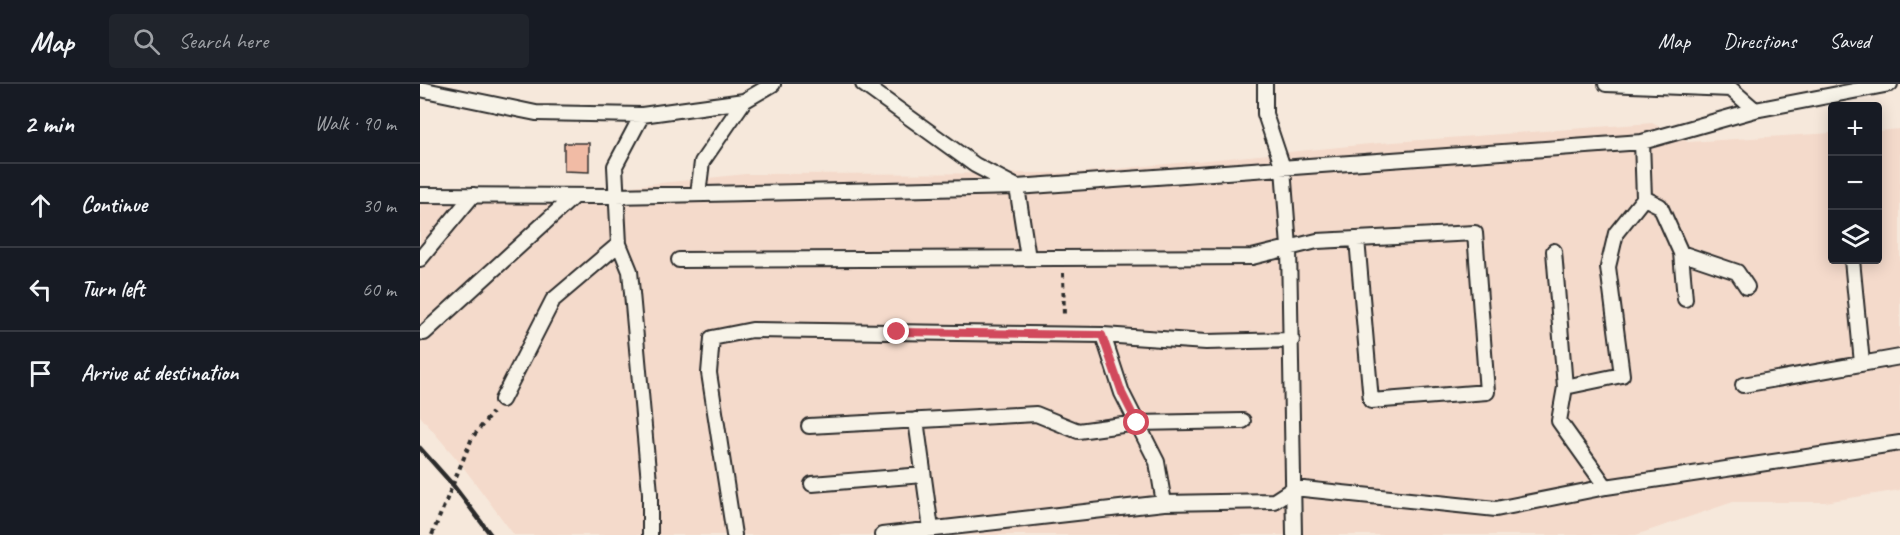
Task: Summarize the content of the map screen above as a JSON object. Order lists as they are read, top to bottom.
{
  "page": {
    "header": "Map",
    "search": "Search here",
    "nav": ["Map", "Directions", "Saved"],
    "heading": ["2 min", "Walk · 90 m"],
    "map_buttons": ["+", "−"],
    "list": [
      ["Continue", "30 m"],
      ["Turn left", "60 m"],
      "Arrive at destination"
    ]
  }
}
